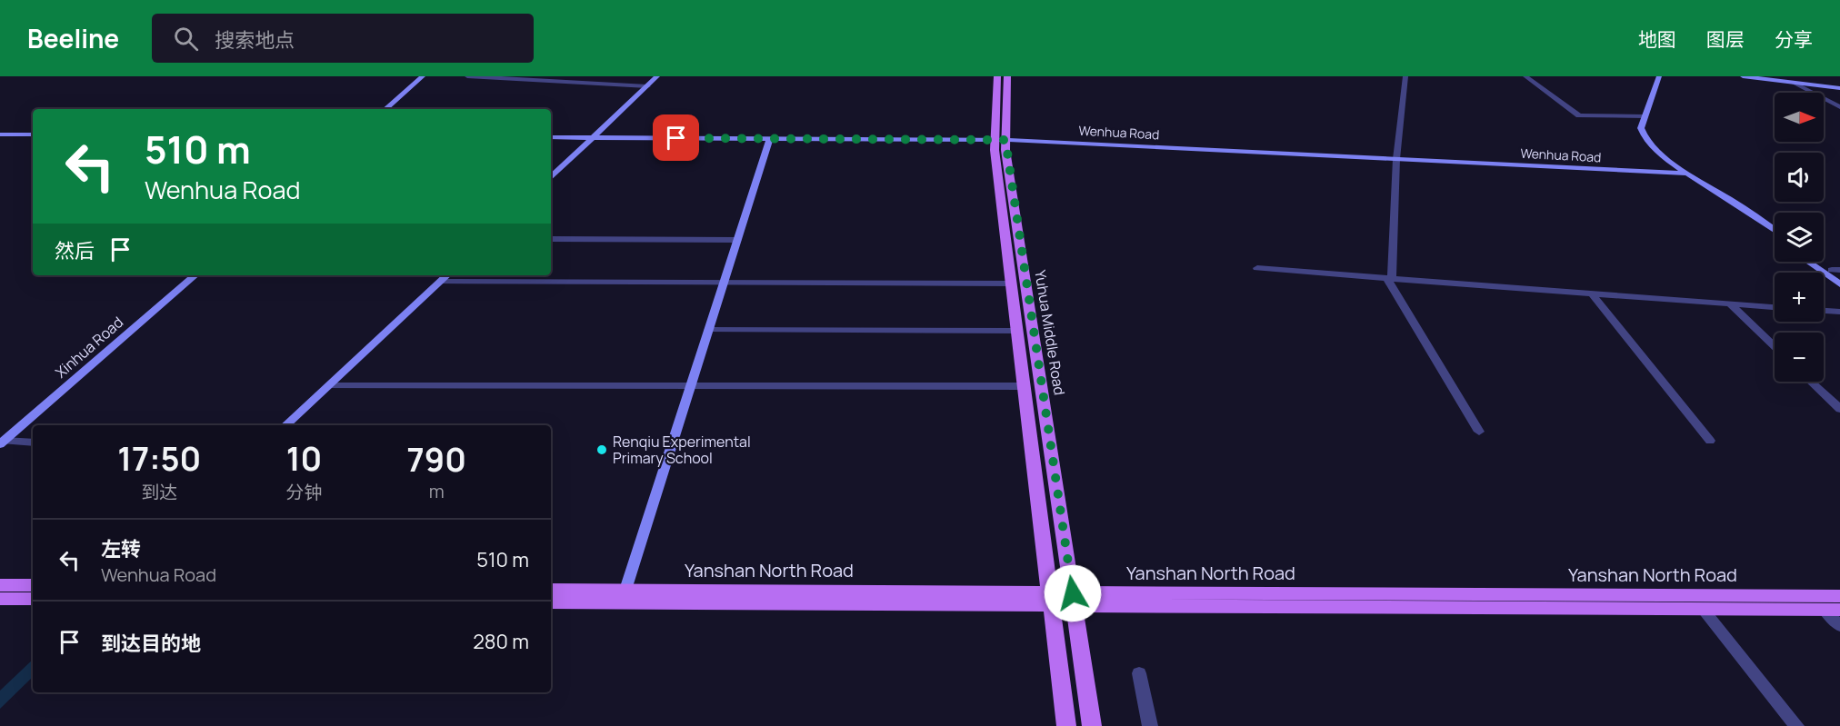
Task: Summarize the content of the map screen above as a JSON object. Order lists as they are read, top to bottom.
{
  "streets": {
    "main road": [
      "Wenhua Road",
      "Yuhua Middle Road",
      "Xinhua Road",
      "Yanshan North Road"
    ]
  },
  "crossings": [
    ["Wenhua Road", "Yuhua Middle Road"],
    ["Yuhua Middle Road", "Yanshan North Road"]
  ],
  "places": ["Renqiu Experimental Primary School"],
  "north": "right",
  "page": {
    "header": "Beeline",
    "search": "搜索地点",
    "nav": ["地图", "图层", "分享"],
    "map_buttons": ["+", "−"],
    "turn": ["510 m", "Wenhua Road"],
    "then": "然后",
    "eta": [
      "17:50",
      "到达",
      "10",
      "分钟",
      "790",
      "m"
    ],
    "list": [
      {
        "name": "左转",
        "note": "Wenhua Road",
        "value": "510 m"
      },
      {
        "name": "到达目的地",
        "value": "280 m"
      }
    ]
  }
}
